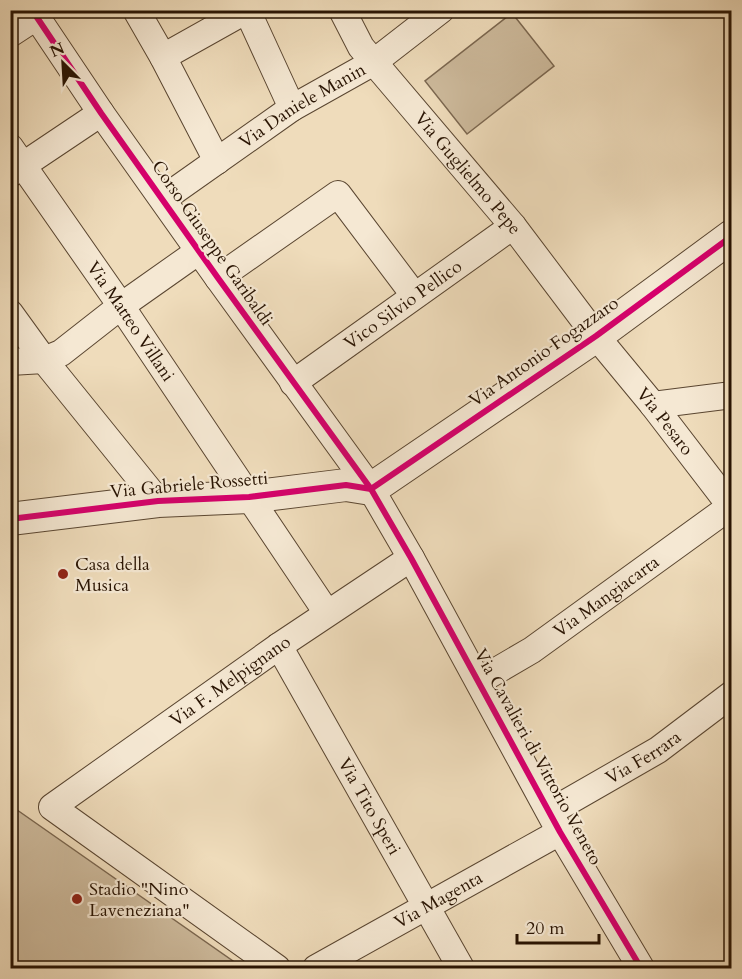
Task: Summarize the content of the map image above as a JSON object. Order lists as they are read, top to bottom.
{
  "streets": {
    "street": [
      "Via Daniele Manin",
      "Via Guglielmo Pepe",
      "Corso Giuseppe Garibaldi",
      "Vico Silvio Pellico",
      "Via Matteo Villani",
      "Via Antonio Fogazzaro",
      "Via Pesaro",
      "Via Gabriele Rossetti",
      "Via Mangiacarta",
      "Via F. Melpignano",
      "Via Ferrara",
      "Via Cavalieri di Vittorio Veneto",
      "Via Tito Speri",
      "Via Magenta"
    ]
  },
  "crossings": [
    ["Via Daniele Manin", "Via Guglielmo Pepe"],
    ["Via Daniele Manin", "Corso Giuseppe Garibaldi"],
    ["Via Guglielmo Pepe", "Vico Silvio Pellico"],
    ["Via Guglielmo Pepe", "Via Antonio Fogazzaro"],
    ["Via Guglielmo Pepe", "Via Pesaro"],
    ["Corso Giuseppe Garibaldi", "Vico Silvio Pellico"],
    ["Corso Giuseppe Garibaldi", "Via Antonio Fogazzaro"],
    ["Corso Giuseppe Garibaldi", "Via Gabriele Rossetti"],
    ["Corso Giuseppe Garibaldi", "Via Cavalieri di Vittorio Veneto"],
    ["Via Matteo Villani", "Via Gabriele Rossetti"],
    ["Via Matteo Villani", "Via F. Melpignano"],
    ["Via Antonio Fogazzaro", "Via Pesaro"],
    ["Via Antonio Fogazzaro", "Via Gabriele Rossetti"],
    ["Via Antonio Fogazzaro", "Via Cavalieri di Vittorio Veneto"],
    ["Via Pesaro", "Via Mangiacarta"],
    ["Via Gabriele Rossetti", "Via Cavalieri di Vittorio Veneto"],
    ["Via Mangiacarta", "Via Cavalieri di Vittorio Veneto"],
    ["Via F. Melpignano", "Via Cavalieri di Vittorio Veneto"],
    ["Via F. Melpignano", "Via Tito Speri"],
    ["Via Ferrara", "Via Cavalieri di Vittorio Veneto"],
    ["Via Ferrara", "Via Magenta"],
    ["Via Cavalieri di Vittorio Veneto", "Via Magenta"],
    ["Via Tito Speri", "Via Magenta"]
  ],
  "places": ["Casa della Musica", "Stadio \"Nino Laveneziana\""],
  "scale_bar": "20 m",
  "north": "top left"
}
